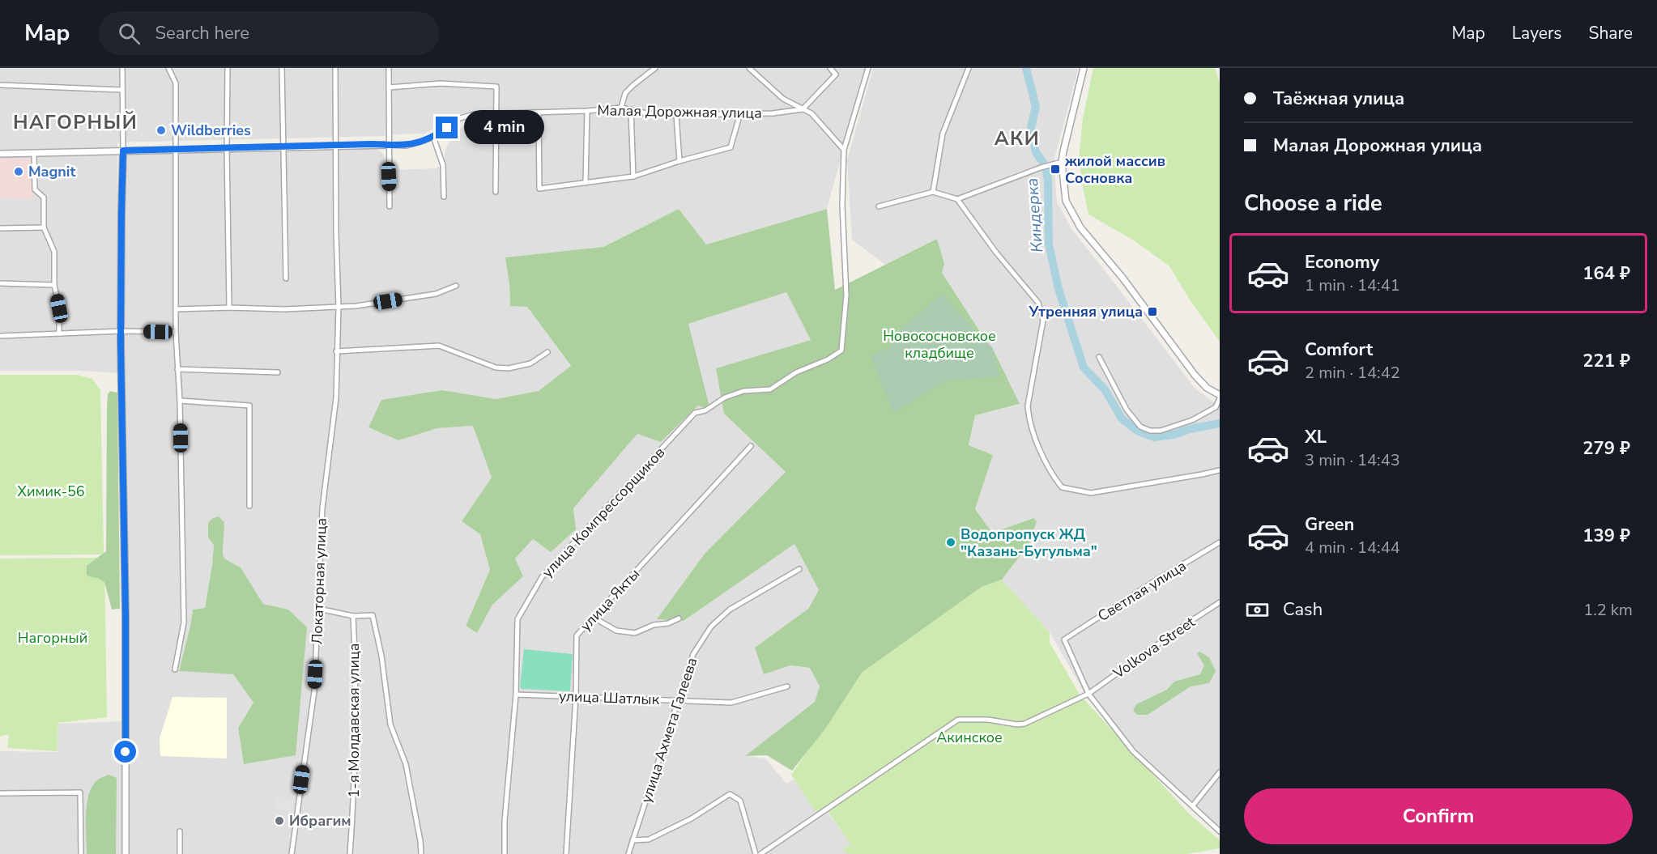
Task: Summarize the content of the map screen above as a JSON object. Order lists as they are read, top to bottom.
{
  "streets": {
    "street": [
      "Малая Дорожная улица",
      "улица Компрессорщиков",
      "Локаторная улица",
      "Светлая улица",
      "улица Якты",
      "Volkova Street",
      "улица Шатлык",
      "1-я Молдавская улица",
      "улица Ахмета Галеева"
    ]
  },
  "crossings": [
    ["улица Компрессорщиков", "улица Шатлык"],
    ["Светлая улица", "Volkova Street"],
    ["улица Якты", "улица Шатлык"],
    ["улица Шатлык", "улица Ахмета Галеева"]
  ],
  "districts": ["НАГОРНЫЙ", "АКИ"],
  "water": ["Киндерка"],
  "parks": [
    "Новососновское кладбище",
    "Химик-56",
    "Нагорный",
    "Акинское"
  ],
  "places": {
    "other": [
      "Wildberries",
      "Magnit",
      "Водопропуск ЖД \"Казань-Бугульма\"",
      "Ибрагим"
    ],
    "transit": ["жилой массив Сосновка", "Утренняя улица"]
  },
  "page": {
    "header": "Map",
    "search": "Search here",
    "nav": ["Map", "Layers", "Share"],
    "banner": ["Таёжная улица", "Малая Дорожная улица"],
    "bubble": "4 min",
    "heading": "Choose a ride",
    "list": [
      {
        "name": "Economy",
        "note": "1 min · 14:41",
        "value": "164 ₽"
      },
      {
        "name": "Comfort",
        "note": "2 min · 14:42",
        "value": "221 ₽"
      },
      {
        "name": "XL",
        "note": "3 min · 14:43",
        "value": "279 ₽"
      },
      {
        "name": "Green",
        "note": "4 min · 14:44",
        "value": "139 ₽"
      }
    ],
    "pay": ["Cash", "1.2 km"],
    "buttons": "Confirm"
  }
}
